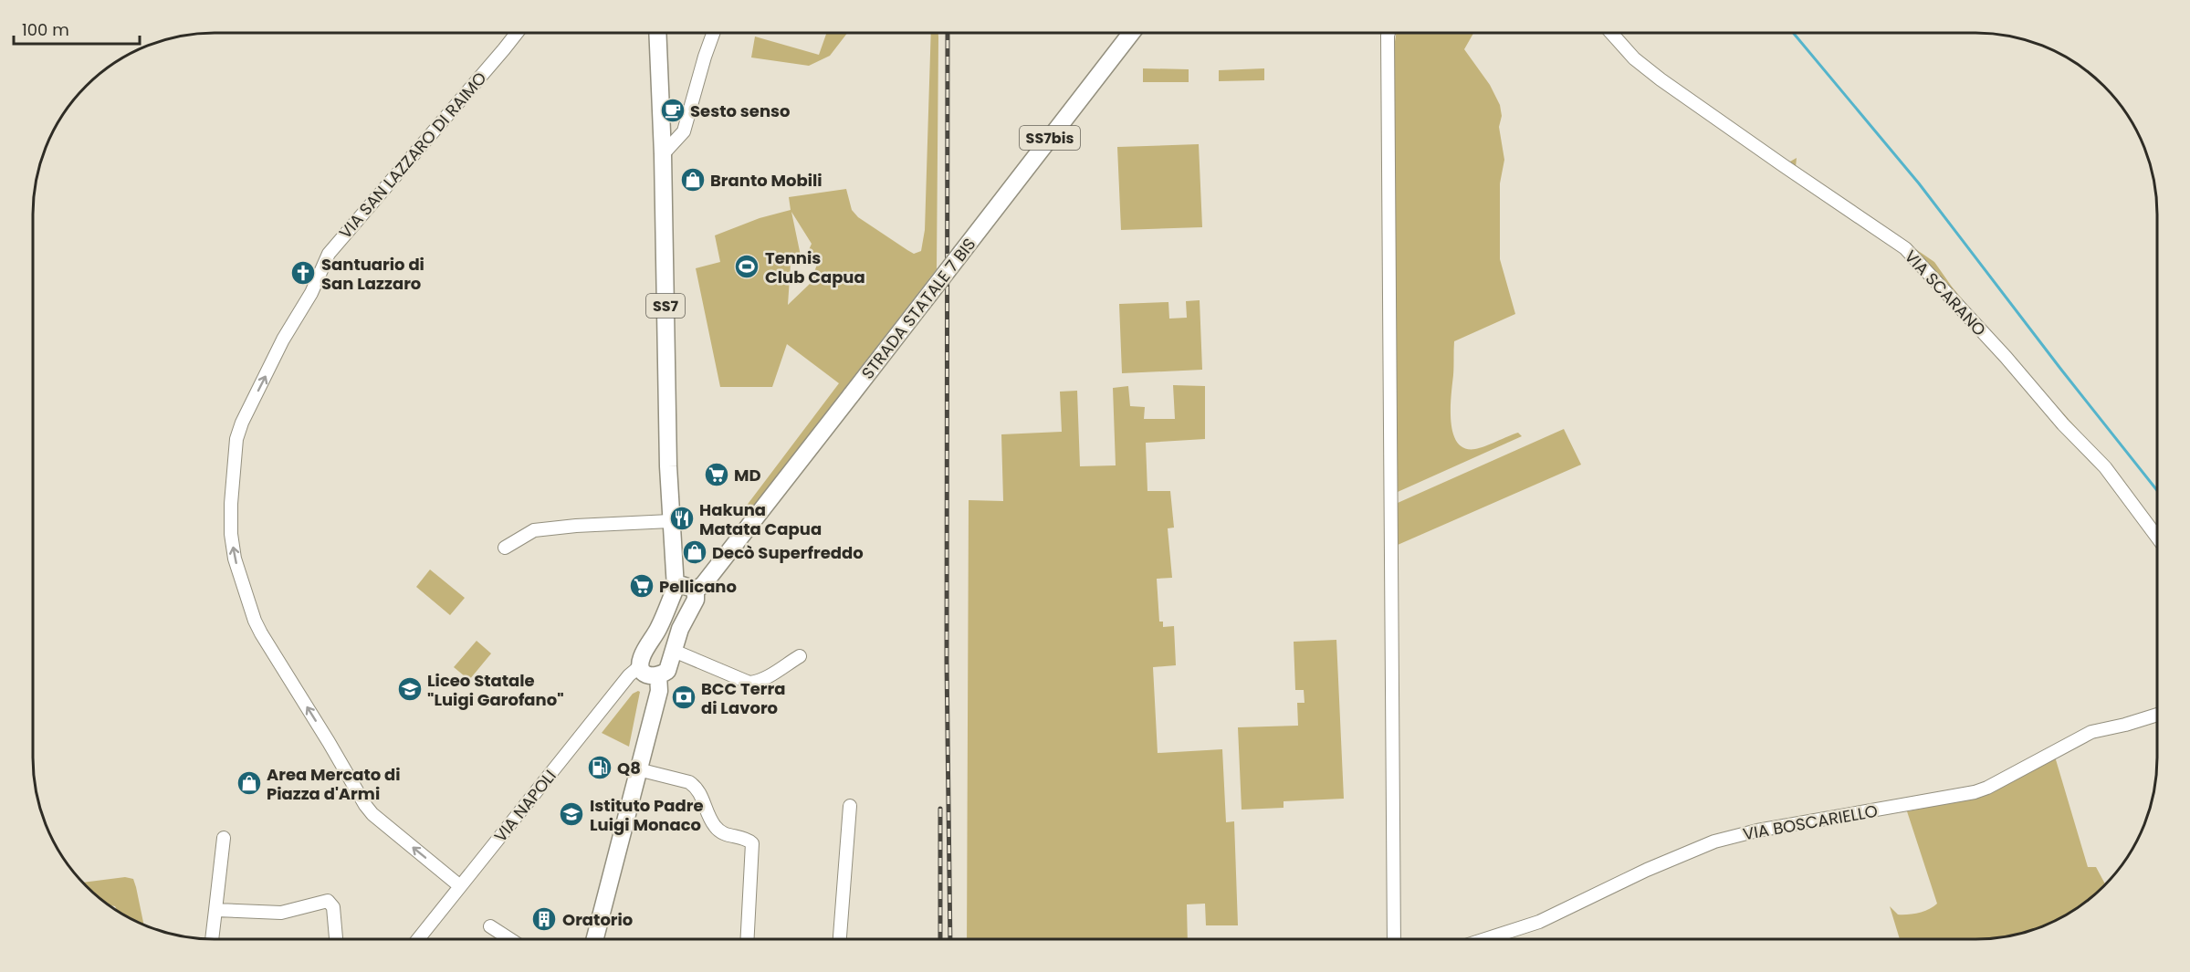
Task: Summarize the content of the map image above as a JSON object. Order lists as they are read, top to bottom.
{
  "streets": {
    "main road": ["SS7bis", "SS7", "STRADA STATALE 7 BIS"],
    "street": [
      "VIA SAN LAZZARO DI RAIMO",
      "VIA SCARANO",
      "VIA NAPOLI",
      "VIA BOSCARIELLO"
    ]
  },
  "crossings": [
    ["VIA SAN LAZZARO DI RAIMO", "VIA NAPOLI"],
    ["SS7", "VIA NAPOLI"]
  ],
  "one_way": ["VIA SAN LAZZARO DI RAIMO"],
  "places": {
    "cafe": ["Sesto senso"],
    "shop": ["Branto Mobili", "Decò Superfreddo", "Area Mercato di Piazza d'Armi"],
    "sports": ["Tennis Club Capua"],
    "church": ["Santuario di San Lazzaro"],
    "supermarket": ["MD", "Pellicano"],
    "restaurant": ["Hakuna Matata Capua"],
    "school or university": ["Liceo Statale \"Luigi Garofano\"", "Istituto Padre Luigi Monaco"],
    "bank": ["BCC Terra di Lavoro"],
    "fuel station": ["Q8"],
    "building": ["Oratorio"]
  },
  "scale_bar": "100 m"
}
